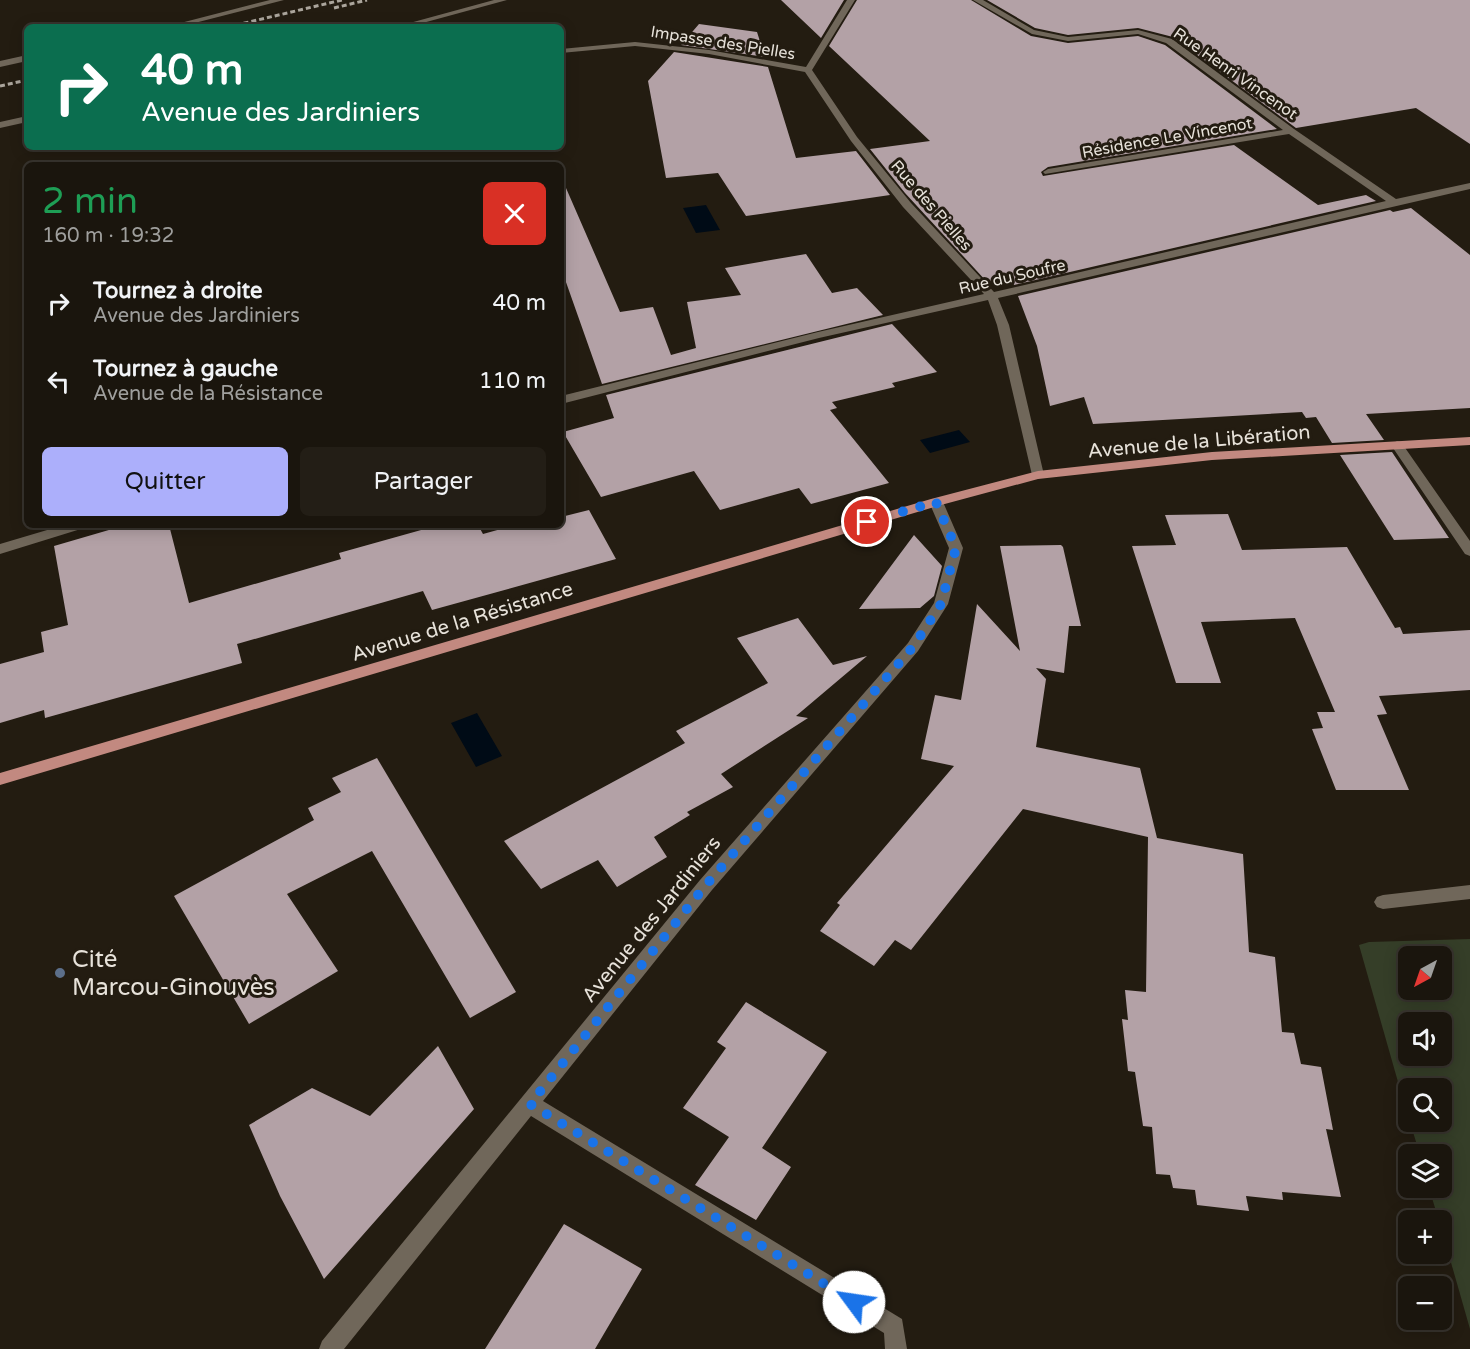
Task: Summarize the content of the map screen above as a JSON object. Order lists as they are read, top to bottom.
{
  "streets": {
    "main road": ["Avenue de la Libération", "Avenue de la Résistance"],
    "street": [
      "Impasse des Pielles",
      "Rue Henri Vincenot",
      "Résidence Le Vincenot",
      "Rue des Pielles",
      "Rue du Soufre",
      "Avenue des Jardiniers"
    ]
  },
  "crossings": [
    ["Impasse des Pielles", "Rue des Pielles"],
    ["Rue Henri Vincenot", "Résidence Le Vincenot"],
    ["Rue Henri Vincenot", "Rue du Soufre"],
    ["Rue des Pielles", "Rue du Soufre"],
    ["Rue des Pielles", "Avenue de la Libération"],
    ["Avenue de la Libération", "Avenue de la Résistance"],
    ["Avenue de la Libération", "Avenue des Jardiniers"],
    ["Avenue de la Résistance", "Avenue des Jardiniers"]
  ],
  "places": ["Cité Marcou-Ginouvès"],
  "north": "bottom left",
  "page": {
    "turn": ["40 m", "Avenue des Jardiniers"],
    "heading": ["2 min", "160 m · 19:32"],
    "list": [
      {
        "name": "Tournez à droite",
        "note": "Avenue des Jardiniers",
        "value": "40 m"
      },
      {
        "name": "Tournez à gauche",
        "note": "Avenue de la Résistance",
        "value": "110 m"
      }
    ],
    "buttons": ["Quitter", "Partager"],
    "map_buttons": ["+", "−"]
  }
}
